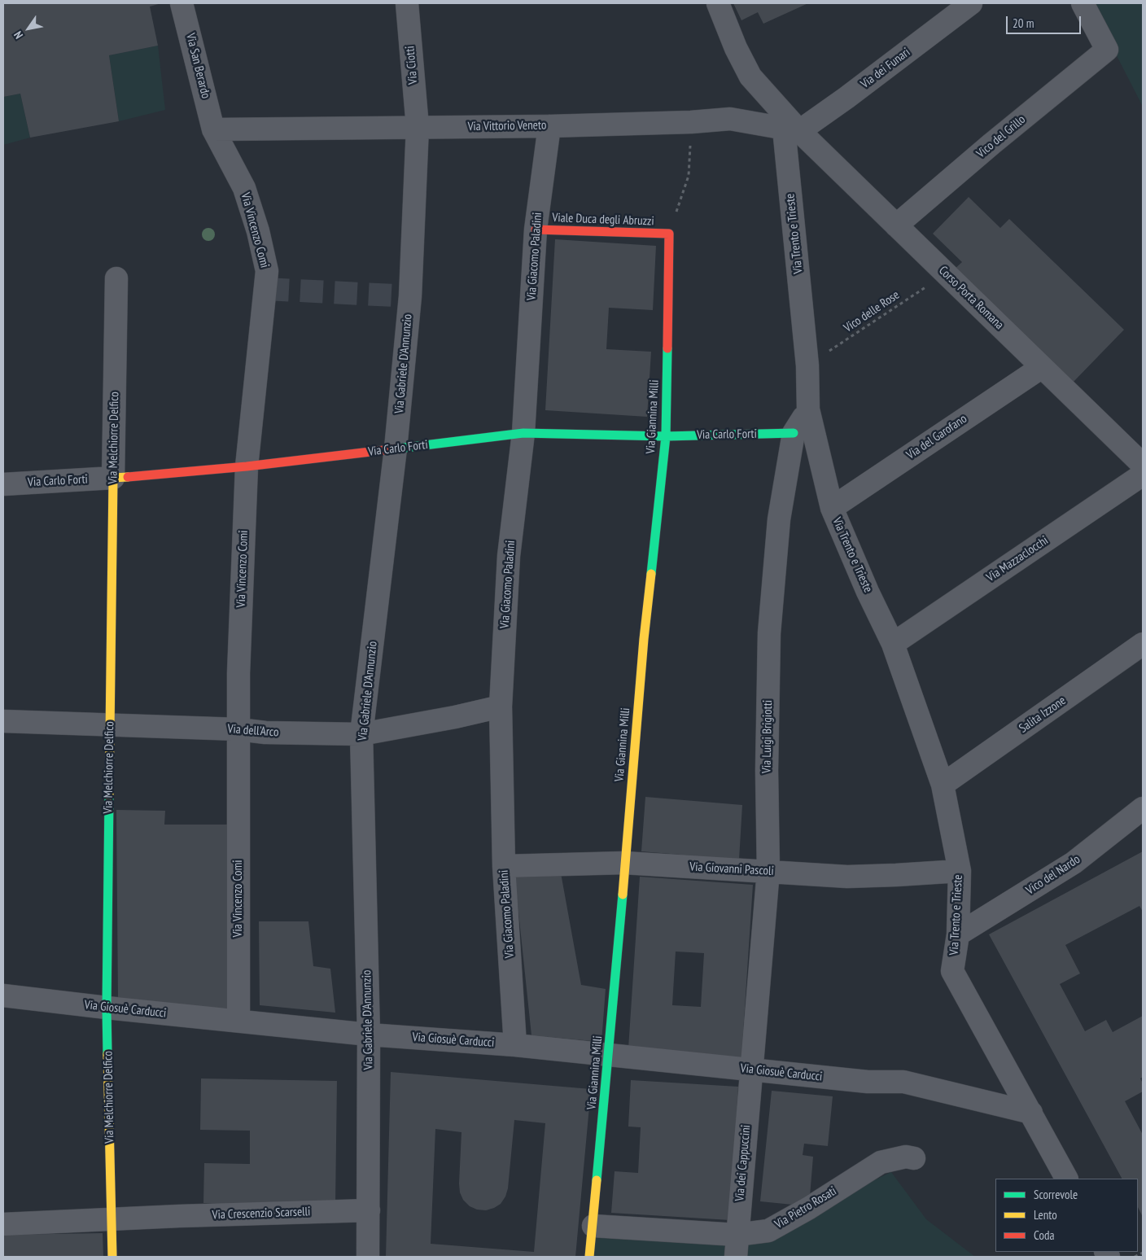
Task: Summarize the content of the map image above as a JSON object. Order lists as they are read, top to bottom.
{
  "streets": {
    "street": [
      "Via Ciotti",
      "Via San Berardo",
      "Via dei Funari",
      "Via Vittorio Veneto",
      "Vico del Grillo",
      "Viale Duca degli Abruzzi",
      "Via Vincenzo Comi",
      "Via Trento e Trieste",
      "Via Giacomo Paladini",
      "Corso Porta Romana",
      "Via Gabriele D'Annunzio",
      "Via Giannina Milli",
      "Via Carlo Forti",
      "Via del Garofano",
      "Via Melchiorre Delfico",
      "Via Mazzaclocchi",
      "Salita Izzone",
      "Via dell'Arco",
      "Via Luigi Brigiotti",
      "Via Giovanni Pascoli",
      "Vico del Nardo",
      "Via Giosuè Carducci",
      "Via dei Cappuccini",
      "Via Pietro Rosati",
      "Via Crescenzio Scarselli"
    ],
    "path": ["Vico delle Rose"]
  },
  "crossings": [
    ["Via Ciotti", "Via Vittorio Veneto"],
    ["Via Ciotti", "Via Gabriele D'Annunzio"],
    ["Via San Berardo", "Via Vittorio Veneto"],
    ["Via San Berardo", "Via Vincenzo Comi"],
    ["Via dei Funari", "Via Vittorio Veneto"],
    ["Via dei Funari", "Via Trento e Trieste"],
    ["Via dei Funari", "Corso Porta Romana"],
    ["Via Vittorio Veneto", "Via Vincenzo Comi"],
    ["Via Vittorio Veneto", "Via Trento e Trieste"],
    ["Via Vittorio Veneto", "Via Giacomo Paladini"],
    ["Via Vittorio Veneto", "Corso Porta Romana"],
    ["Via Vittorio Veneto", "Via Gabriele D'Annunzio"],
    ["Vico del Grillo", "Corso Porta Romana"],
    ["Viale Duca degli Abruzzi", "Via Giacomo Paladini"],
    ["Viale Duca degli Abruzzi", "Via Giannina Milli"],
    ["Via Vincenzo Comi", "Via Carlo Forti"],
    ["Via Vincenzo Comi", "Via dell'Arco"],
    ["Via Vincenzo Comi", "Via Giosuè Carducci"],
    ["Via Trento e Trieste", "Corso Porta Romana"],
    ["Via Trento e Trieste", "Vico delle Rose"],
    ["Via Trento e Trieste", "Via del Garofano"],
    ["Via Trento e Trieste", "Via Mazzaclocchi"],
    ["Via Trento e Trieste", "Salita Izzone"],
    ["Via Trento e Trieste", "Via Luigi Brigiotti"],
    ["Via Trento e Trieste", "Via Giovanni Pascoli"],
    ["Via Trento e Trieste", "Vico del Nardo"],
    ["Via Trento e Trieste", "Via Giosuè Carducci"],
    ["Via Giacomo Paladini", "Via Carlo Forti"],
    ["Via Giacomo Paladini", "Via dell'Arco"],
    ["Via Giacomo Paladini", "Via Giovanni Pascoli"],
    ["Via Giacomo Paladini", "Via Giosuè Carducci"],
    ["Corso Porta Romana", "Vico delle Rose"],
    ["Corso Porta Romana", "Via del Garofano"],
    ["Via Gabriele D'Annunzio", "Via Carlo Forti"],
    ["Via Gabriele D'Annunzio", "Via dell'Arco"],
    ["Via Gabriele D'Annunzio", "Via Giosuè Carducci"],
    ["Via Gabriele D'Annunzio", "Via Crescenzio Scarselli"],
    ["Via Giannina Milli", "Via Carlo Forti"],
    ["Via Giannina Milli", "Via Giovanni Pascoli"],
    ["Via Giannina Milli", "Via Giosuè Carducci"],
    ["Via Giannina Milli", "Via Pietro Rosati"],
    ["Via Carlo Forti", "Via Melchiorre Delfico"],
    ["Via Carlo Forti", "Via Luigi Brigiotti"],
    ["Via Melchiorre Delfico", "Via dell'Arco"],
    ["Via Melchiorre Delfico", "Via Giosuè Carducci"],
    ["Via Melchiorre Delfico", "Via Crescenzio Scarselli"],
    ["Via Luigi Brigiotti", "Via Giovanni Pascoli"],
    ["Via Luigi Brigiotti", "Via Giosuè Carducci"],
    ["Via Luigi Brigiotti", "Via dei Cappuccini"],
    ["Via Giosuè Carducci", "Via dei Cappuccini"],
    ["Via dei Cappuccini", "Via Pietro Rosati"]
  ],
  "legend": ["Scorrevole", "Lento", "Coda"],
  "scale_bar": "20 m",
  "north": "bottom left"
}
